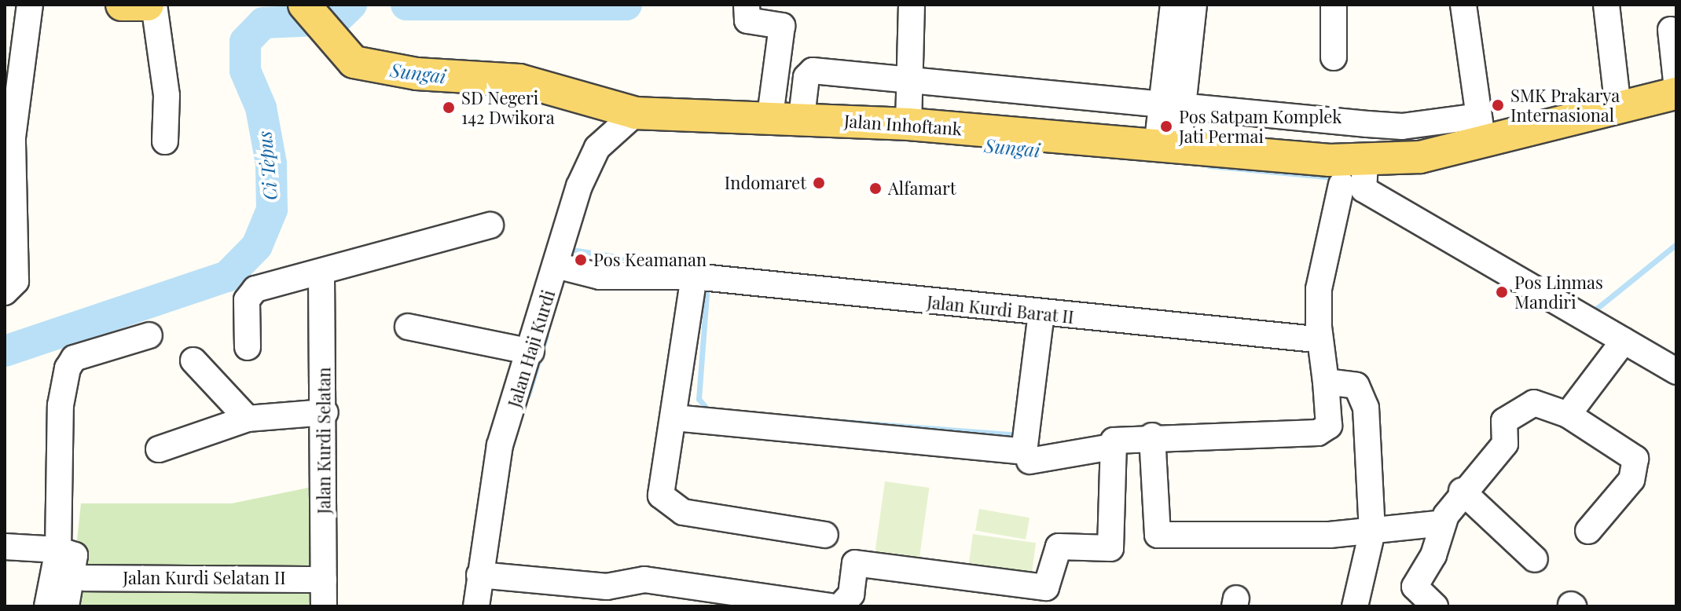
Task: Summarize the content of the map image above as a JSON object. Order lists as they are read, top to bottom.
{
  "streets": {
    "main road": ["Jalan Inhoftank"],
    "street": [
      "Jalan Kurdi Barat II",
      "Jalan Haji Kurdi",
      "Jalan Kurdi Selatan",
      "Jalan Kurdi Selatan II"
    ]
  },
  "crossings": [
    ["Jalan Inhoftank", "Jalan Haji Kurdi"],
    ["Jalan Kurdi Barat II", "Jalan Haji Kurdi"],
    ["Jalan Kurdi Selatan", "Jalan Kurdi Selatan II"]
  ],
  "water": ["Sungai", "Ci Tepus"],
  "places": [
    "SMK Prakarya Internasional",
    "SD Negeri 142 Dwikora",
    "Pos Satpam Komplek Jati Permai",
    "Indomaret",
    "Alfamart",
    "Pos Keamanan",
    "Pos Linmas Mandiri"
  ]
}
